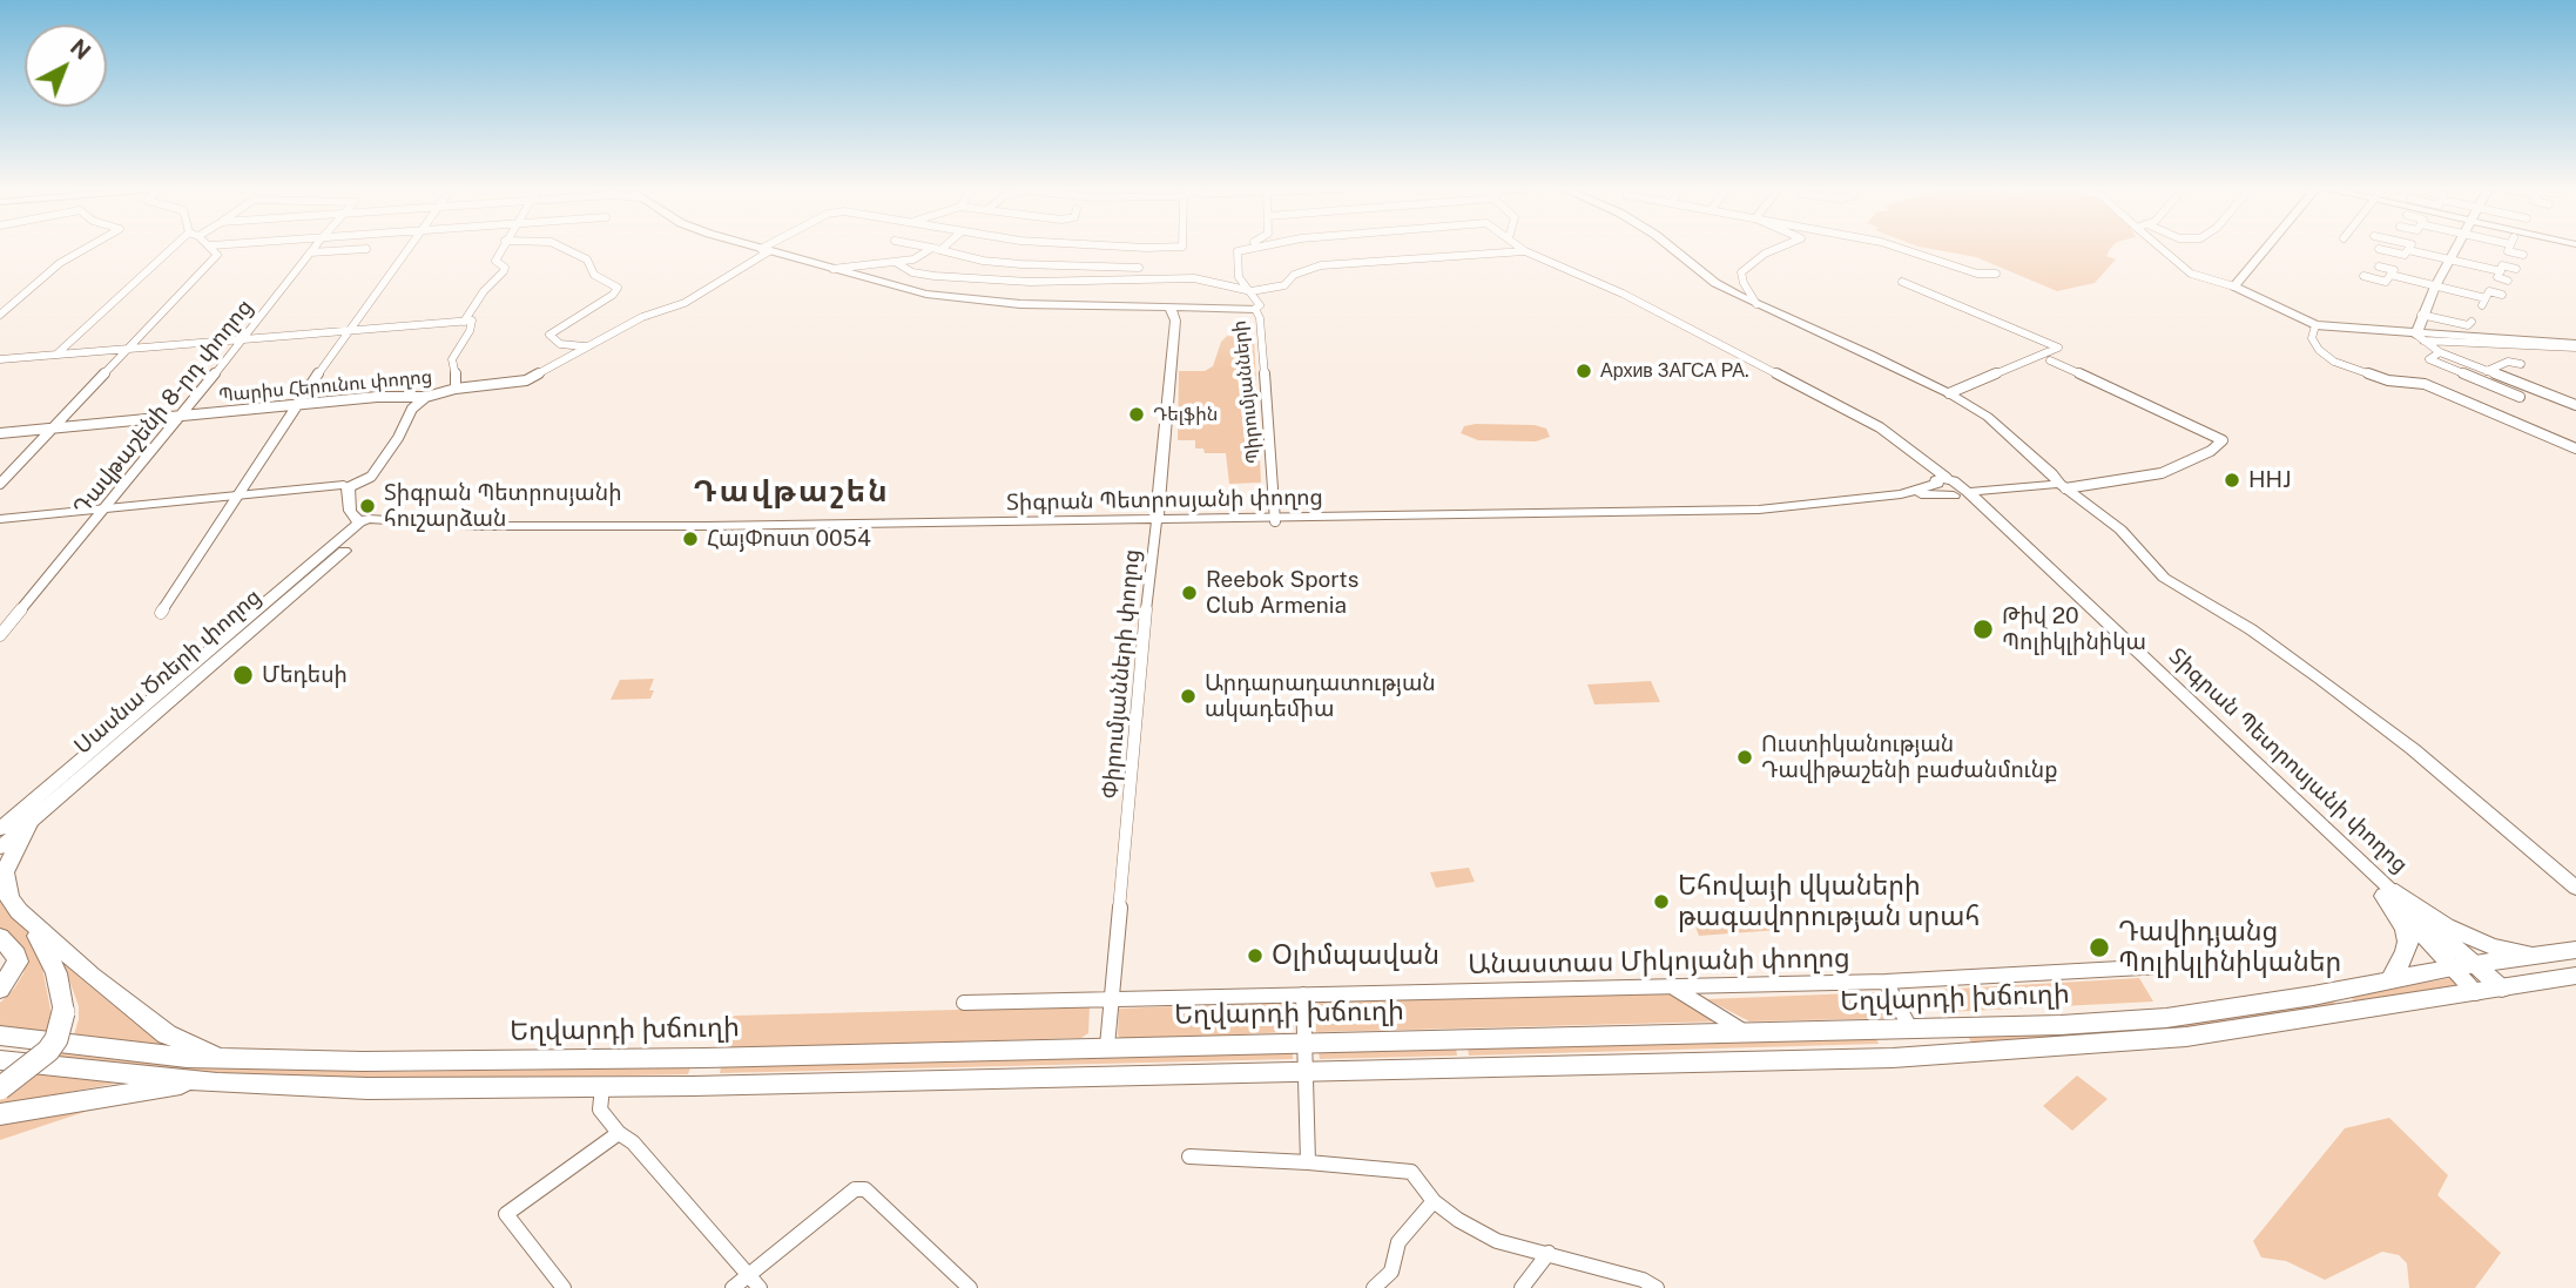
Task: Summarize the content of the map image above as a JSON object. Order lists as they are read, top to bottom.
{
  "streets": {
    "main road": ["Եղվարդի խճուղի"],
    "street": [
      "Պարիս Հերունու փողոց",
      "Պիրումյանների",
      "Դավթաշենի 8-րդ փողոց",
      "Տիգրան Պետրոսյանի փողոց",
      "Սասնա Ծռերի փողոց",
      "Փիրումյանների փողոց",
      "Անաստաս Միկոյանի փողոց"
    ]
  },
  "crossings": [
    ["Պարիս Հերունու փողոց", "Դավթաշենի 8-րդ փողոց"],
    ["Պիրումյանների", "Տիգրան Պետրոսյանի փողոց"],
    ["Տիգրան Պետրոսյանի փողոց", "Սասնա Ծռերի փողոց"],
    ["Տիգրան Պետրոսյանի փողոց", "Փիրումյանների փողոց"],
    ["Տիգրան Պետրոսյանի փողոց", "Եղվարդի խճուղի"],
    ["Փիրումյանների փողոց", "Անաստաս Միկոյանի փողոց"],
    ["Փիրումյանների փողոց", "Եղվարդի խճուղի"]
  ],
  "districts": ["Դավթաշեն"],
  "places": [
    "Архив ЗАГСА РА.",
    "Դելֆին",
    "HHJ",
    "Տիգրան Պետրոսյանի հուշարձան",
    "ՀայՓոստ 0054",
    "Reebok Sports Club Armenia",
    "Թիվ 20 Պոլիկլինիկա",
    "Մեդեսի",
    "Արդարադատության ակադեմիա",
    "Ուստիկանության Դավիթաշենի բաժանմունք",
    "Եհովայի վկաների թագավորության սրահ",
    "Դավիդյանց Պոլիկլինիկաներ",
    "Օլիմպավան"
  ],
  "north": "top right"
}
